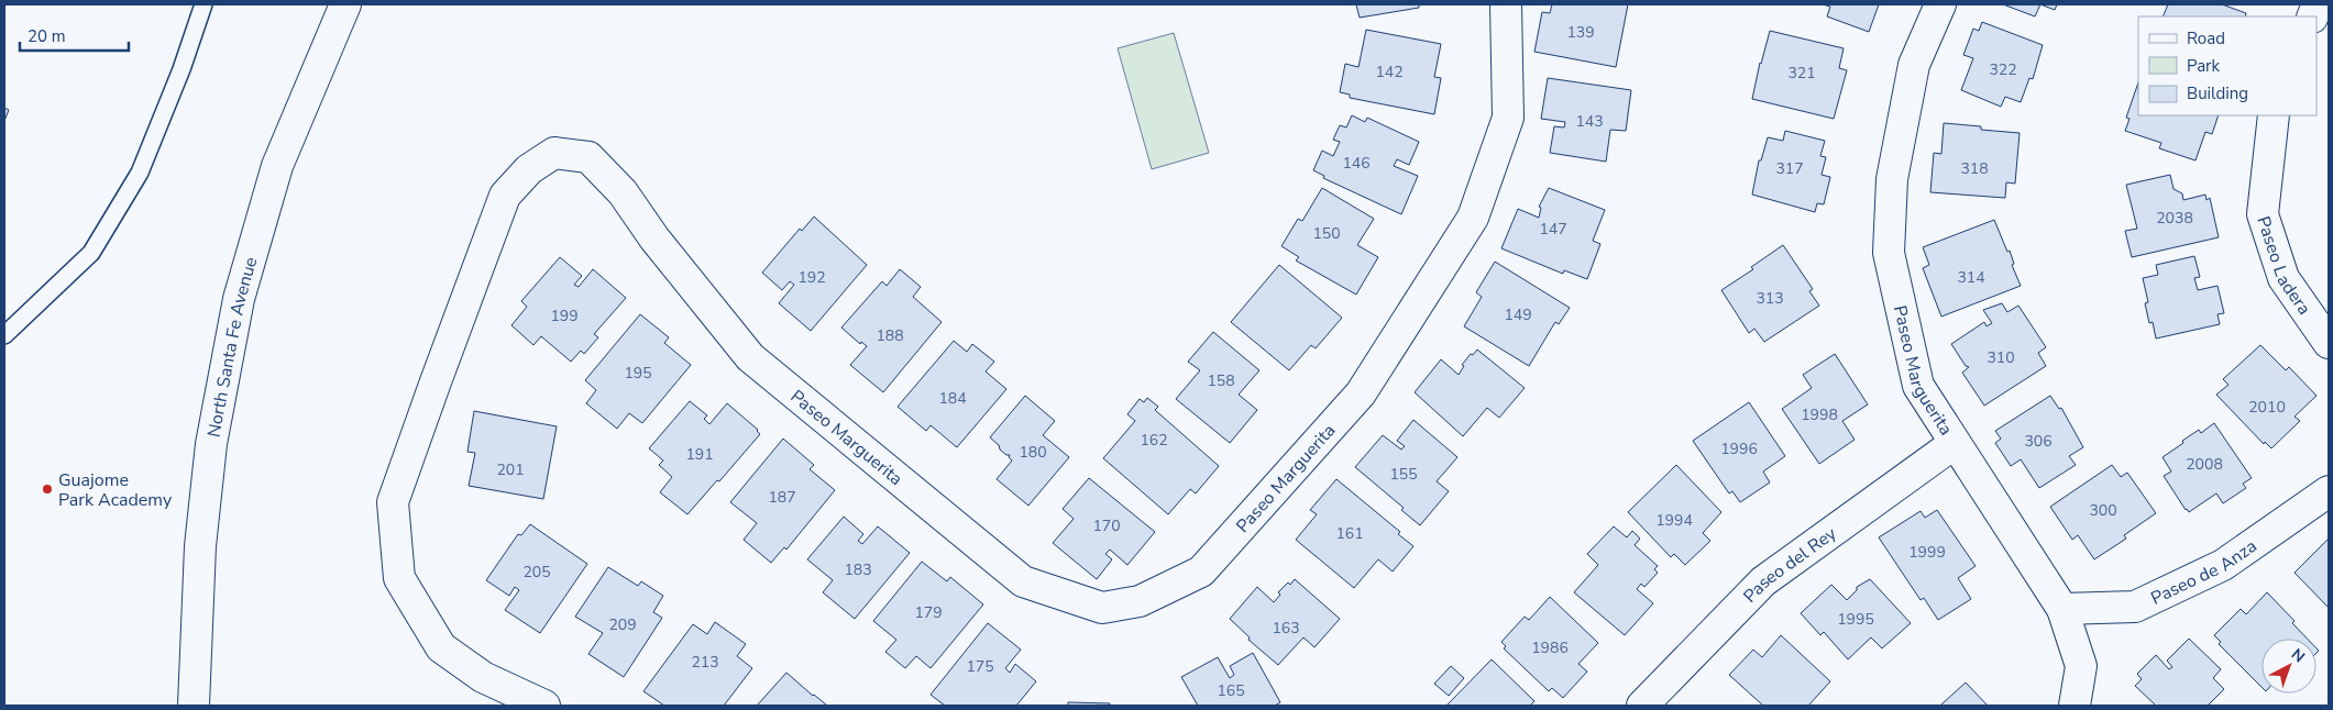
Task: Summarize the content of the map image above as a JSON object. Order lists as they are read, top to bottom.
{
  "streets": {
    "street": [
      "Paseo Ladera",
      "North Santa Fe Avenue",
      "Paseo Marguerita",
      "Paseo del Rey",
      "Paseo de Anza"
    ]
  },
  "crossings": [
    ["Paseo Marguerita", "Paseo del Rey"],
    ["Paseo Marguerita", "Paseo de Anza"]
  ],
  "places": ["Guajome Park Academy"],
  "house_numbers": [
    "139",
    "322",
    "142",
    "321",
    "143",
    "146",
    "317",
    "318",
    "2038",
    "147",
    "150",
    "192",
    "314",
    "313",
    "149",
    "199",
    "188",
    "310",
    "195",
    "158",
    "184",
    "2010",
    "1998",
    "162",
    "306",
    "1996",
    "180",
    "191",
    "2008",
    "201",
    "155",
    "187",
    "300",
    "1994",
    "170",
    "161",
    "1999",
    "183",
    "205",
    "179",
    "1995",
    "209",
    "163",
    "1986",
    "213",
    "175",
    "165"
  ],
  "legend": ["Road", "Park", "Building"],
  "scale_bar": "20 m",
  "north": "top right"
}
